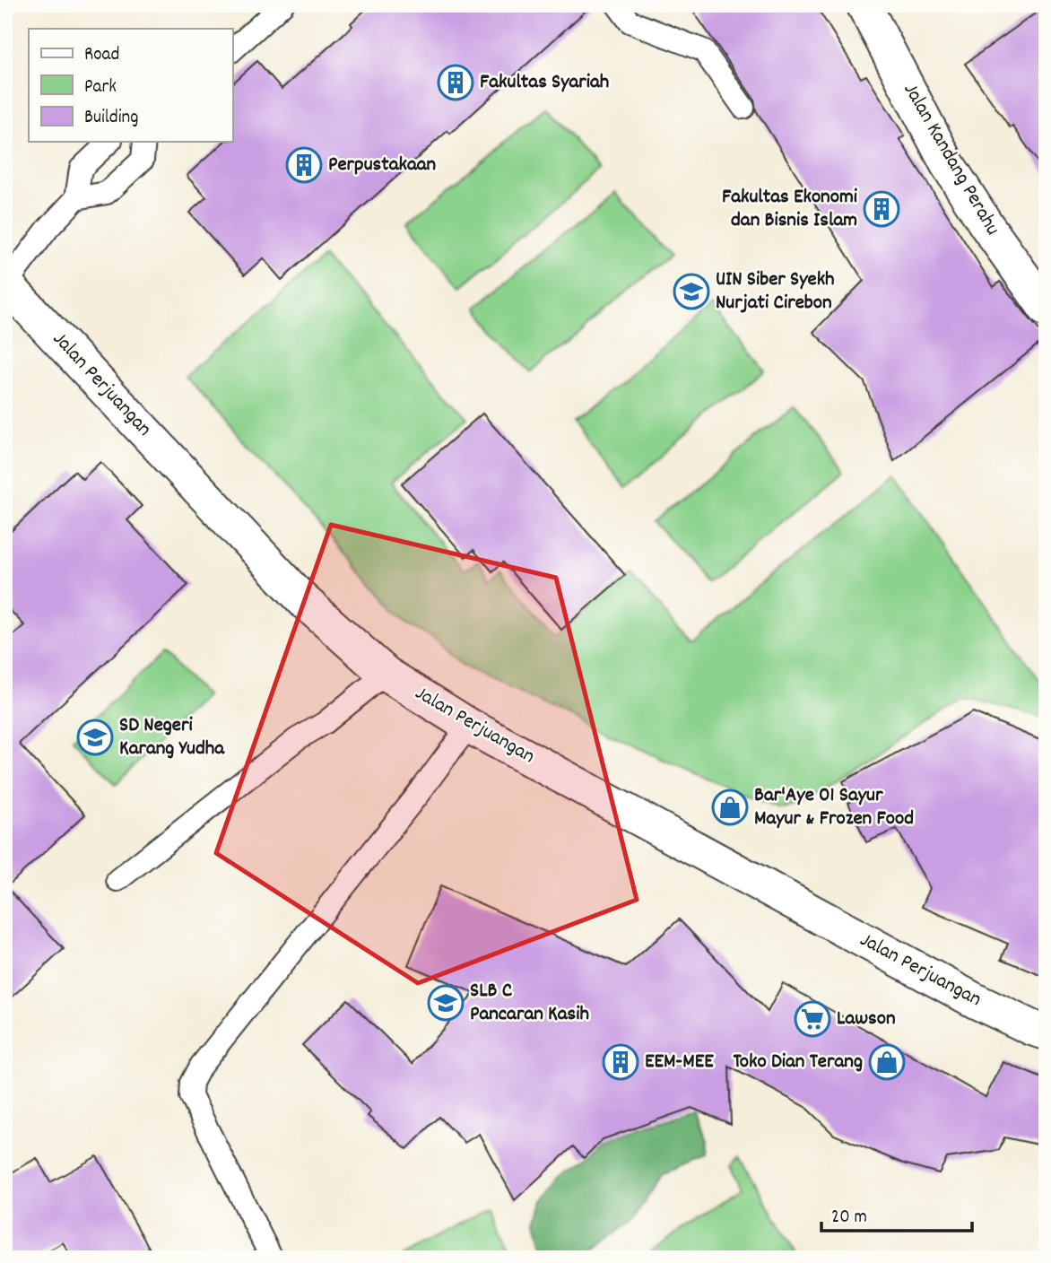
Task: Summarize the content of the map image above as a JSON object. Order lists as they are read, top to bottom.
{
  "streets": {
    "street": ["Jalan Kandang Perahu", "Jalan Perjuangan"]
  },
  "places": {
    "building": [
      "Fakultas Syariah",
      "Perpustakaan",
      "Fakultas Ekonomi dan Bisnis Islam",
      "EEM-MEE"
    ],
    "school or university": ["UIN Siber Syekh Nurjati Cirebon", "SD Negeri Karang Yudha", "SLB C Pancaran Kasih"],
    "shop": ["Bar'Aye 01 Sayur Mayur & Frozen Food", "Toko Dian Terang"],
    "supermarket": ["Lawson"]
  },
  "legend": ["Road", "Park", "Building"],
  "scale_bar": "20 m"
}
